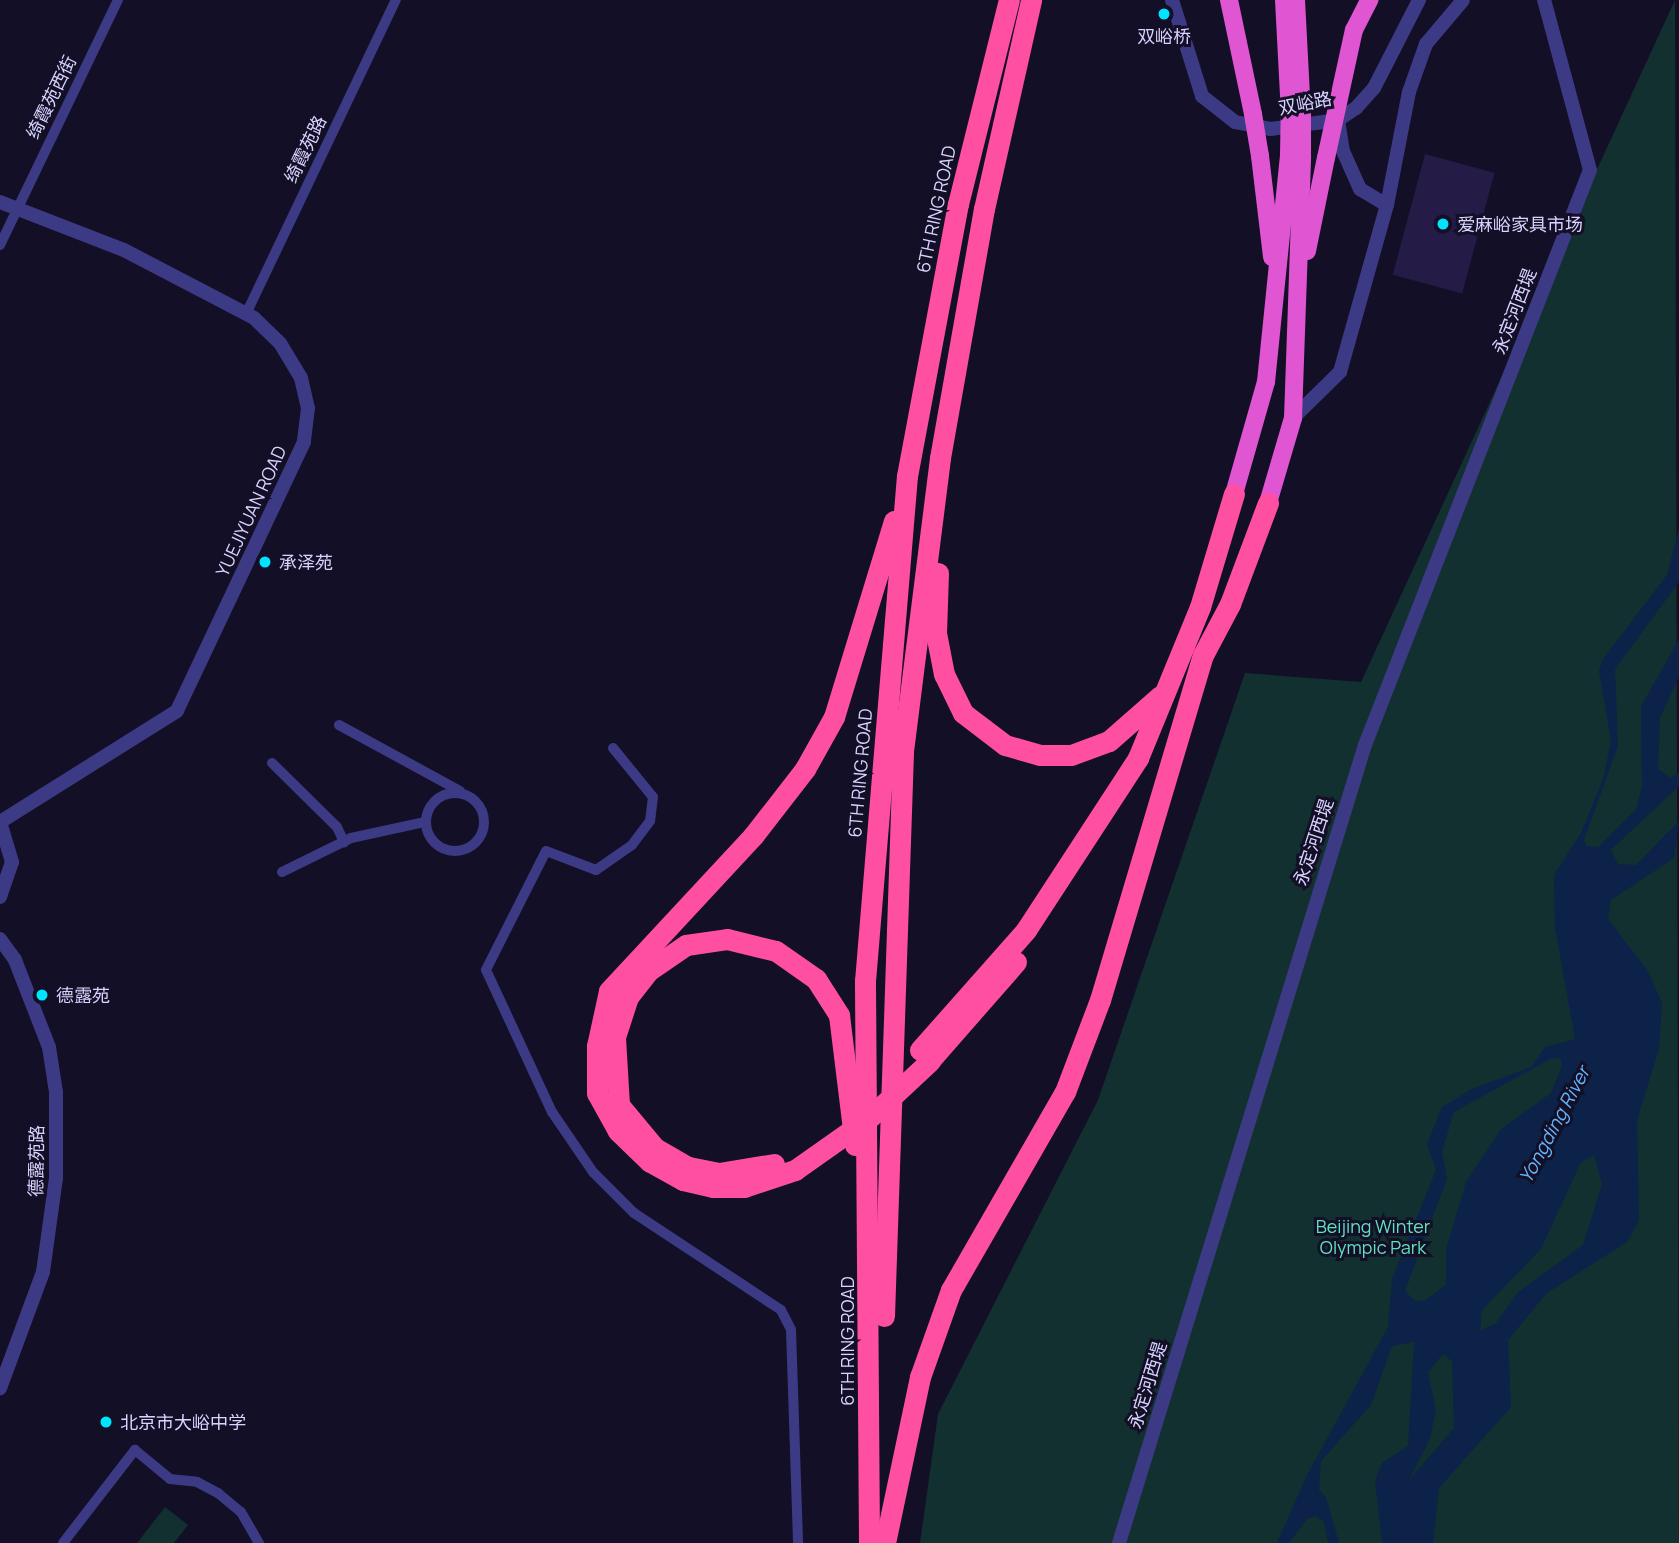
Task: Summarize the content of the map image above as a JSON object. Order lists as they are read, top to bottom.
{
  "streets": {
    "highway": ["6TH RING ROAD"],
    "street": [
      "绮霞苑西街",
      "双峪路",
      "绮霞苑路",
      "永定河西堤",
      "YUEJIYUAN ROAD",
      "德露苑路"
    ]
  },
  "crossings": [
    ["绮霞苑西街", "YUEJIYUAN ROAD"],
    ["绮霞苑路", "YUEJIYUAN ROAD"]
  ],
  "water": ["Yongding River"],
  "parks": ["Beijing Winter Olympic Park"],
  "places": [
    "双峪桥",
    "爱麻峪家具市场",
    "承泽苑",
    "德露苑",
    "北京市大峪中学"
  ]
}
